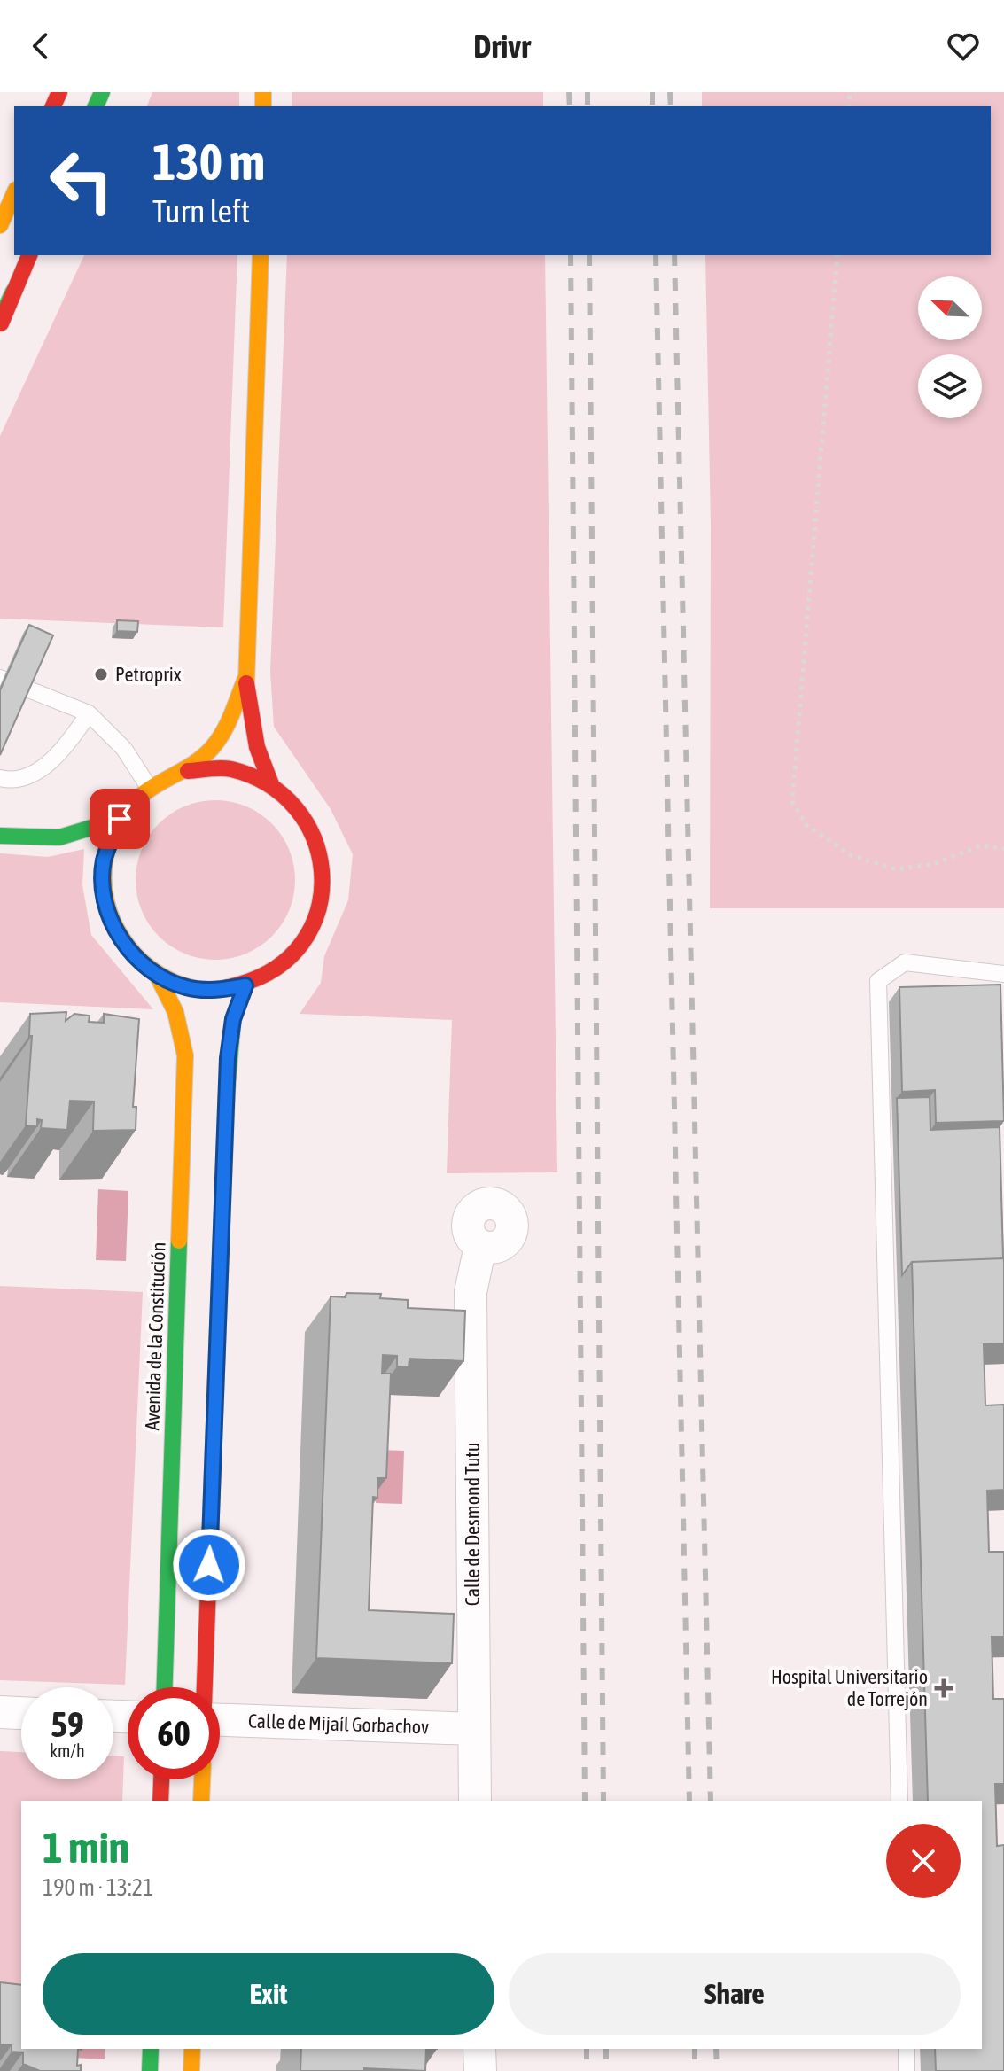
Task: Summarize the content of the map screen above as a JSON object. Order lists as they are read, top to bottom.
{
  "streets": {
    "main road": ["Avenida de la Constitución"],
    "street": ["Calle de Desmond Tutu", "Calle de Mijaíl Gorbachov"]
  },
  "crossings": [
    ["Calle de Desmond Tutu", "Calle de Mijaíl Gorbachov"]
  ],
  "places": {
    "other": ["Petroprix"],
    "health": ["Hospital Universitario de Torrejón"]
  },
  "north": "top left",
  "page": {
    "header": "Drivr",
    "turn": ["130 m", "Turn left"],
    "speed": "59 km/h",
    "limit": "60",
    "heading": ["1 min", "190 m · 13:21"],
    "buttons": ["Exit", "Share"]
  }
}
